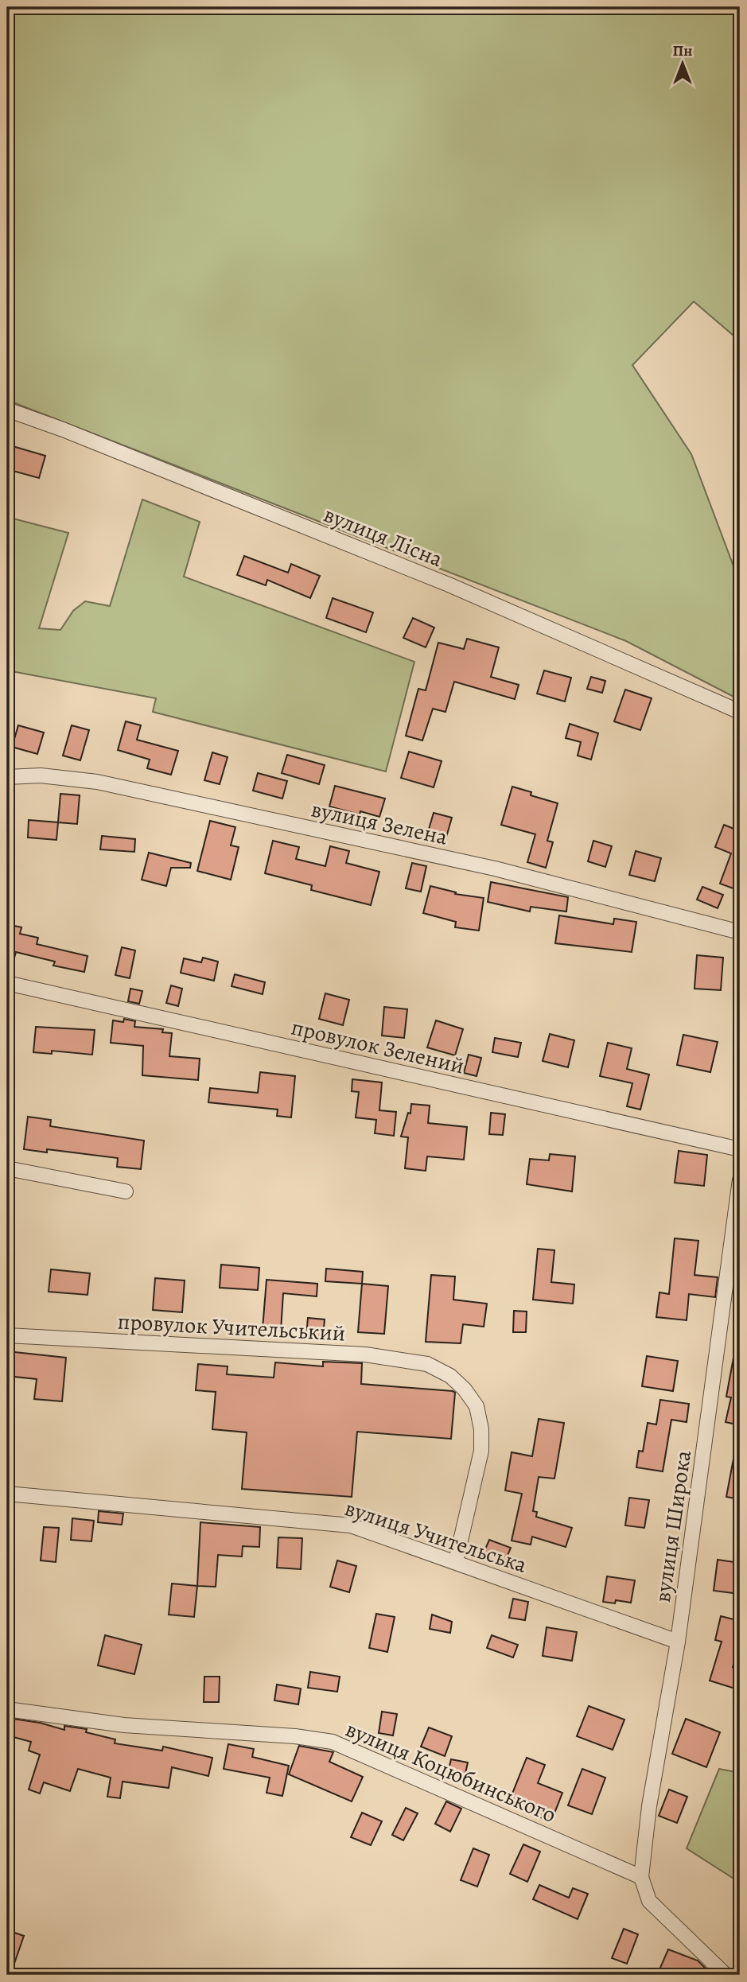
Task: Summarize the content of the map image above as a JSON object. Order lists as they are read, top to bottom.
{
  "streets": {
    "street": [
      "вулиця Лісна",
      "вулиця Зелена",
      "провулок Зелений",
      "провулок Учительський",
      "вулиця Широка",
      "вулиця Учительська",
      "вулиця Коцюбинського"
    ]
  },
  "crossings": [
    ["провулок Учительський", "вулиця Учительська"],
    ["вулиця Широка", "вулиця Учительська"],
    ["вулиця Широка", "вулиця Коцюбинського"]
  ],
  "north": "top"
}
